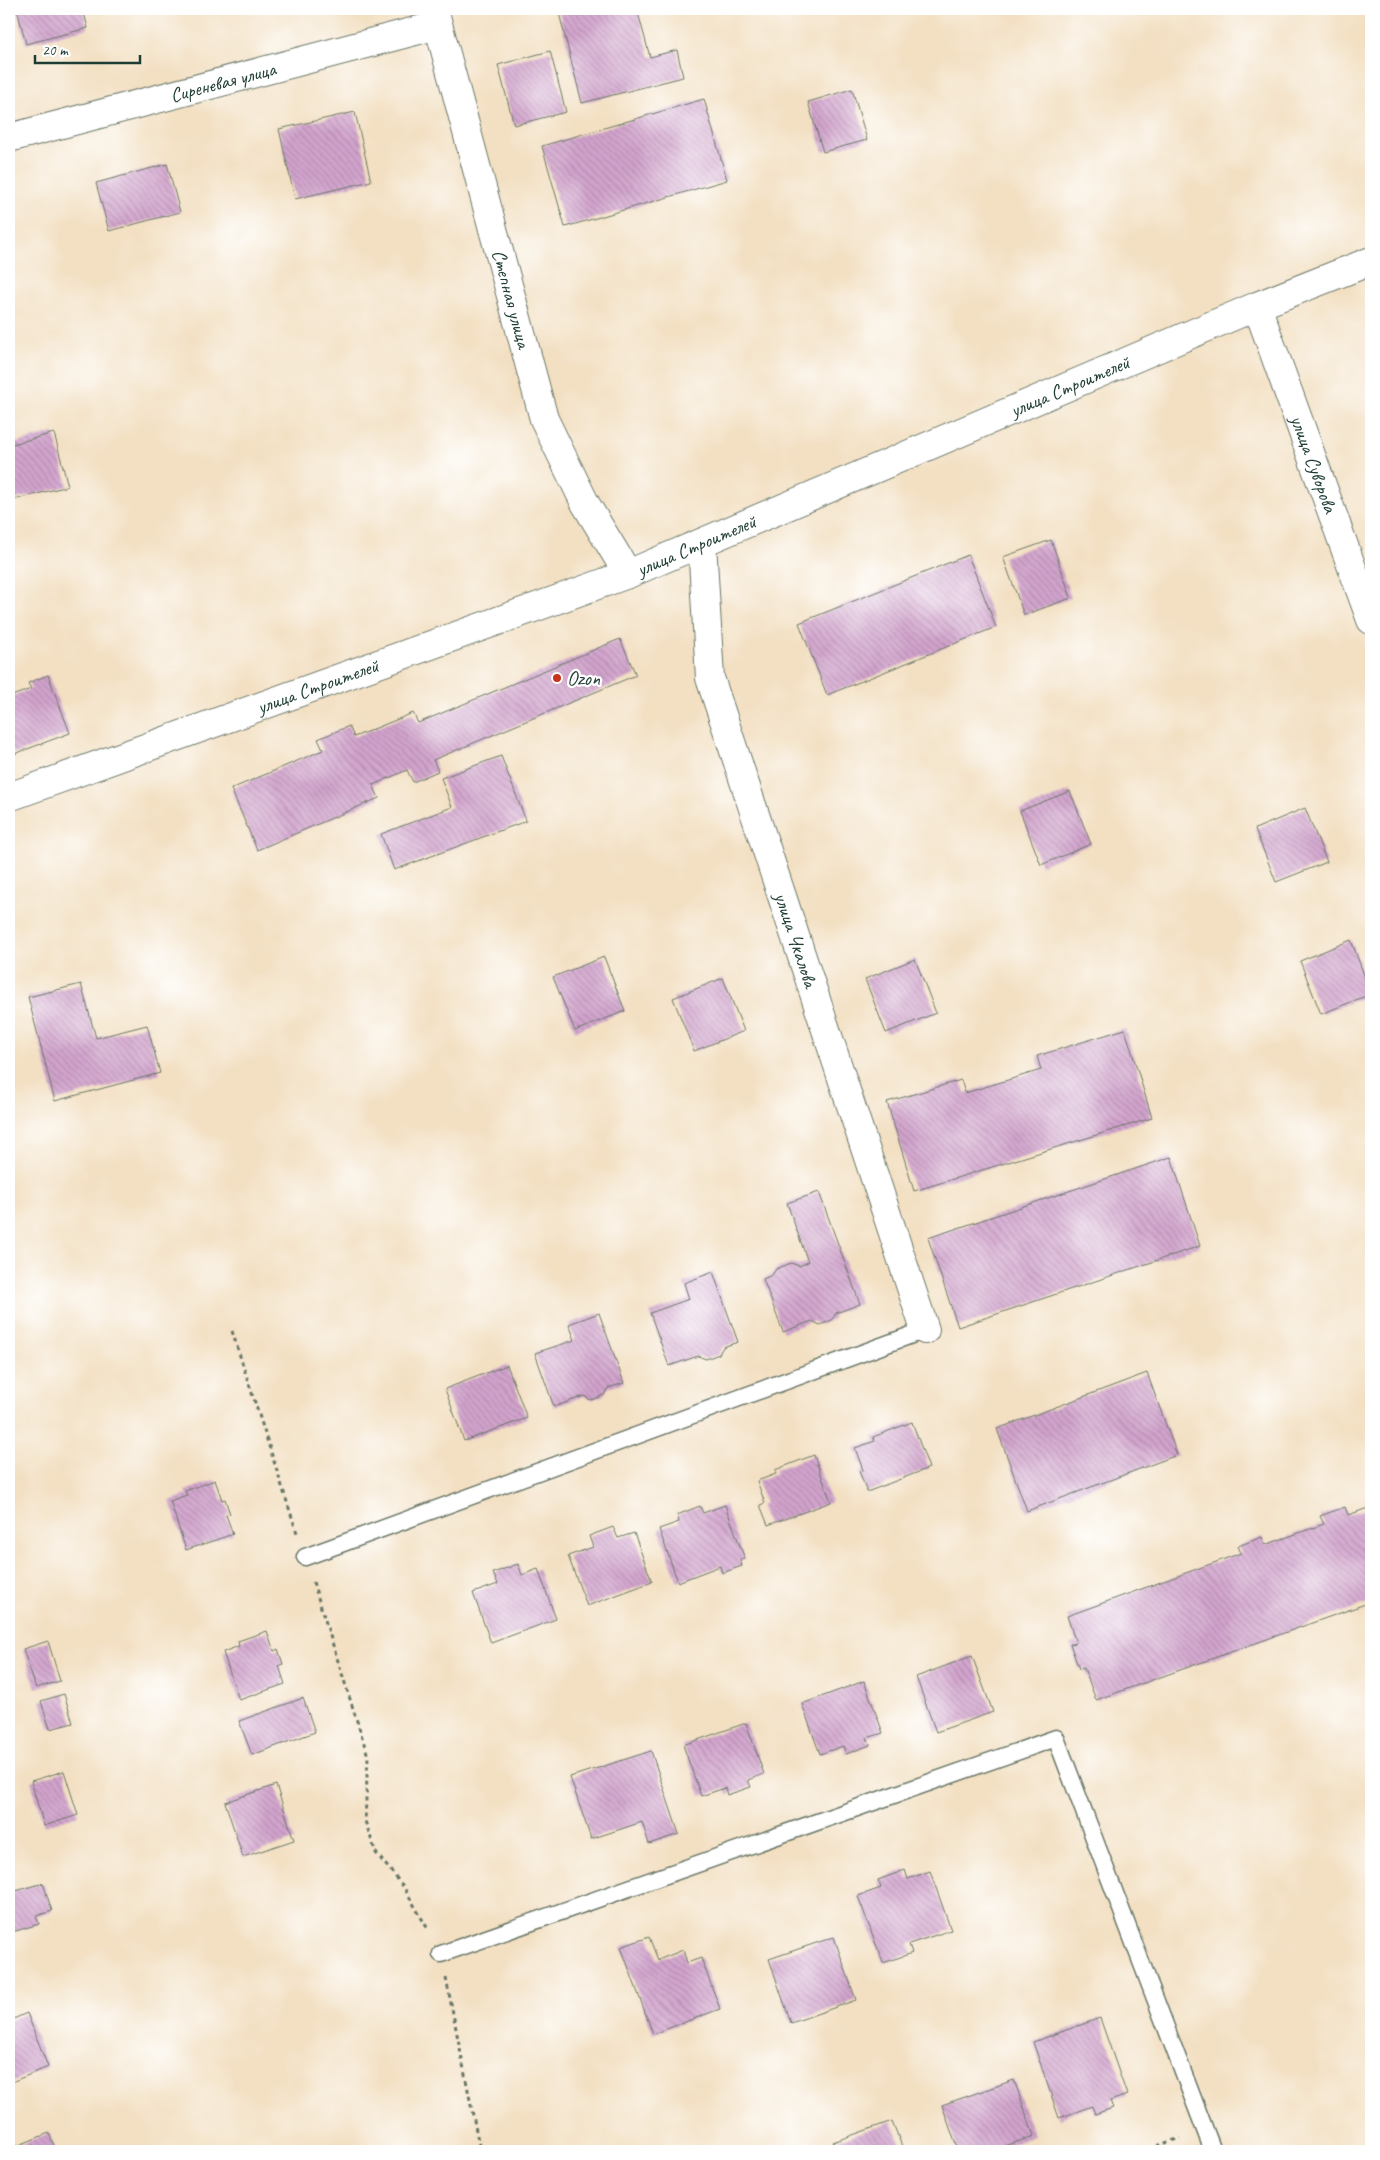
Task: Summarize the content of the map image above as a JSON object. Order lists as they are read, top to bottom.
{
  "streets": {
    "street": [
      "Сиреневая улица",
      "Степная улица",
      "улица Строителей",
      "улица Суворова",
      "улица Чкалова"
    ]
  },
  "crossings": [
    ["Сиреневая улица", "Степная улица"],
    ["Степная улица", "улица Строителей"],
    ["улица Строителей", "улица Суворова"],
    ["улица Строителей", "улица Чкалова"]
  ],
  "places": ["Ozon"],
  "scale_bar": "20 m"
}
